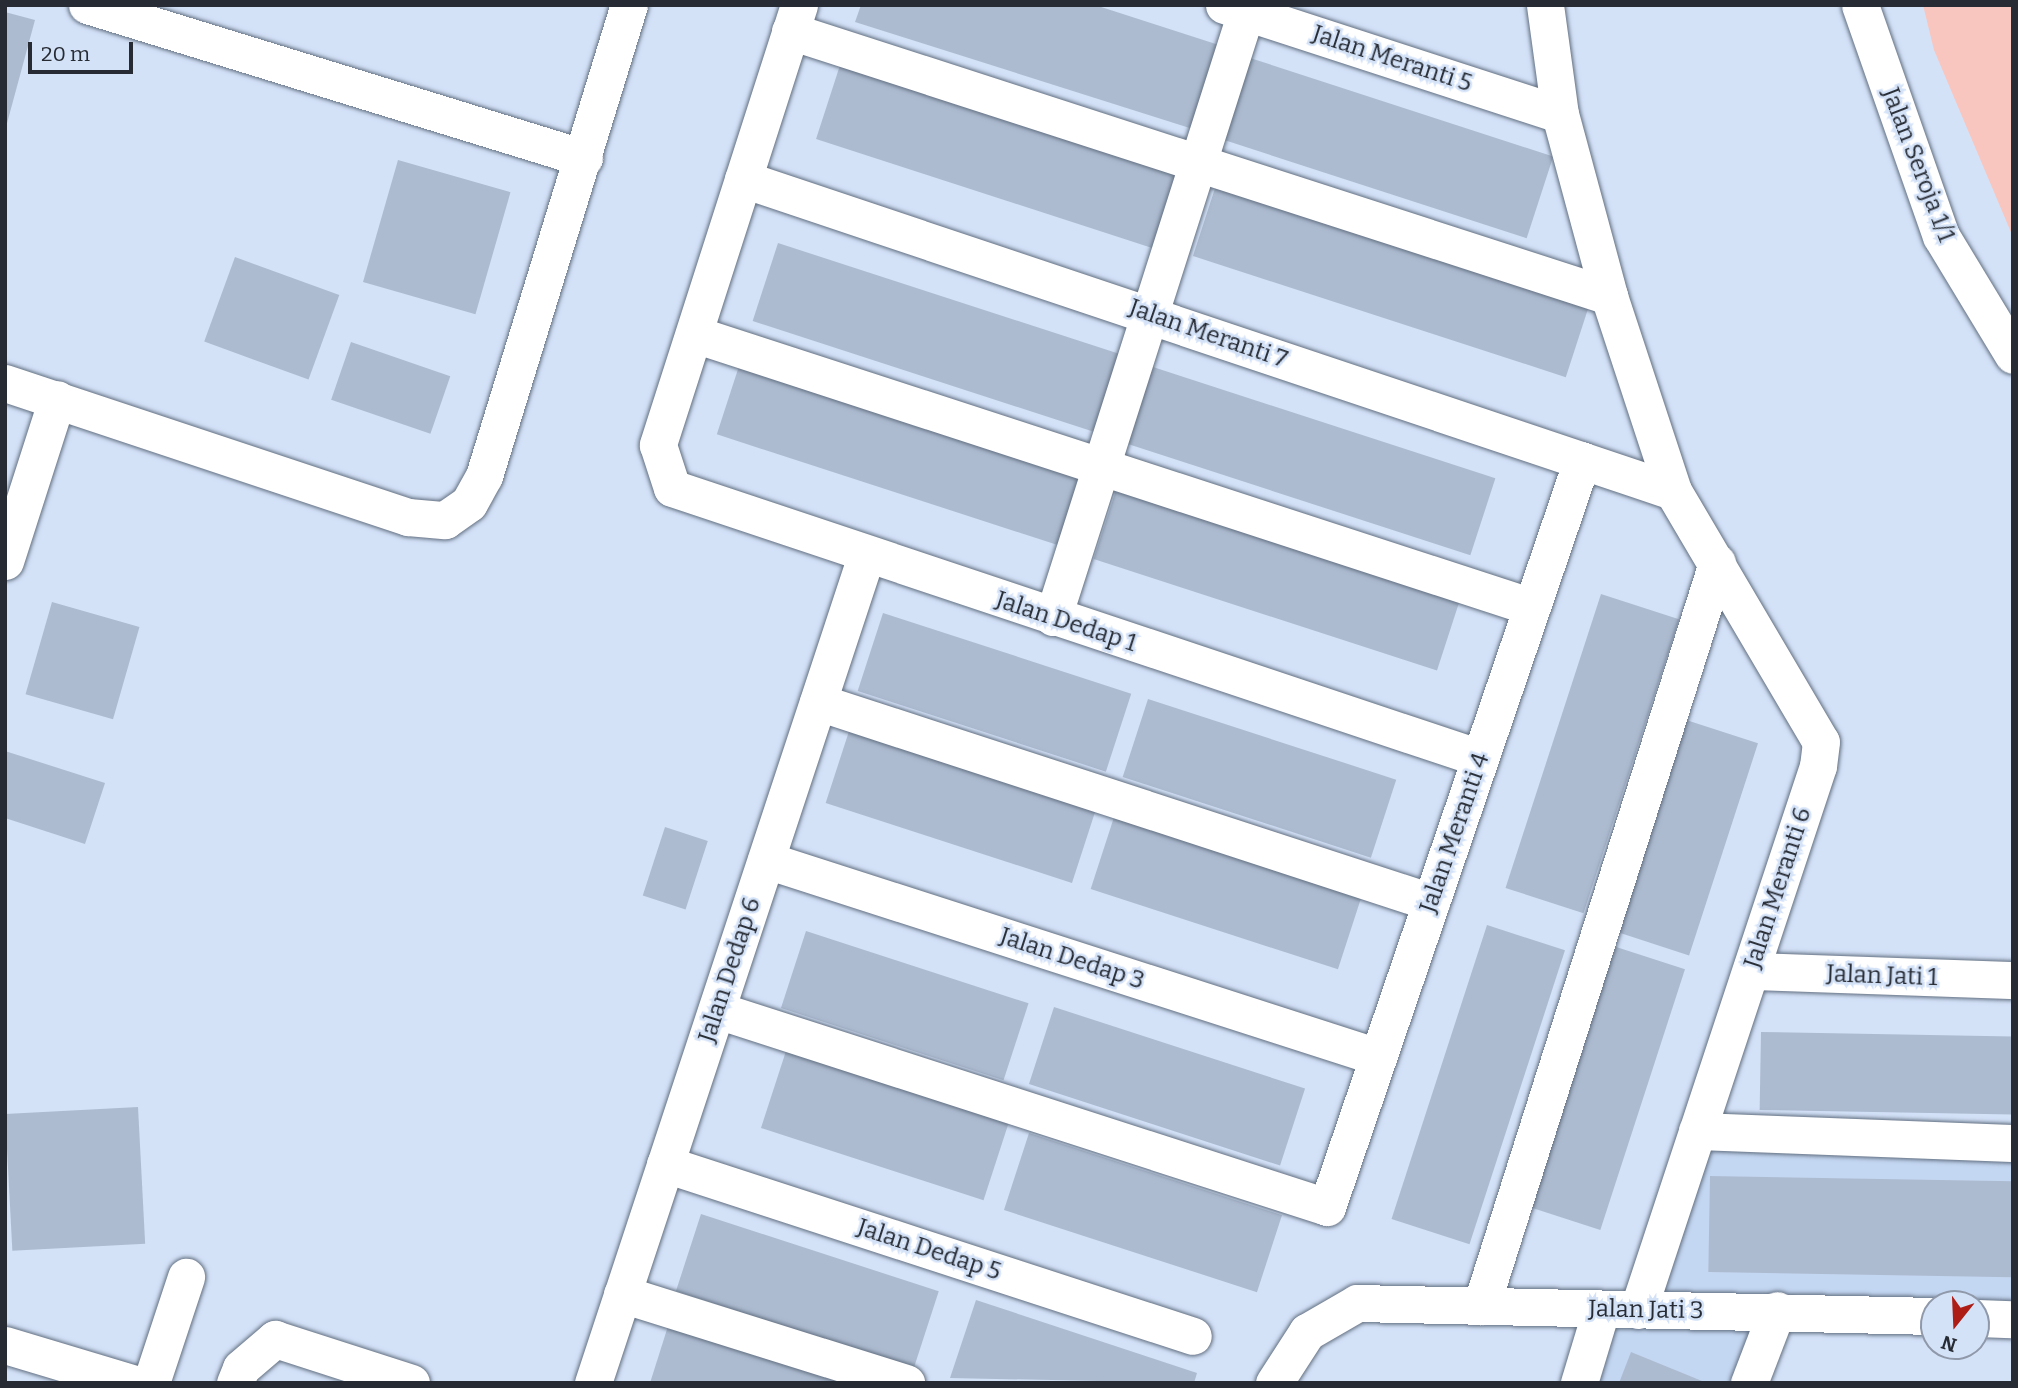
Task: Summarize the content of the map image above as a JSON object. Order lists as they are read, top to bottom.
{
  "streets": {
    "street": [
      "Jalan Meranti 5",
      "Jalan Seroja 1/1",
      "Jalan Meranti 7",
      "Jalan Dedap 1",
      "Jalan Meranti 4",
      "Jalan Meranti 6",
      "Jalan Dedap 3",
      "Jalan Dedap 6",
      "Jalan Jati 1",
      "Jalan Dedap 5",
      "Jalan Jati 3"
    ]
  },
  "crossings": [
    ["Jalan Meranti 5", "Jalan Meranti 6"],
    ["Jalan Meranti 7", "Jalan Meranti 4"],
    ["Jalan Meranti 7", "Jalan Meranti 6"],
    ["Jalan Dedap 1", "Jalan Meranti 4"],
    ["Jalan Dedap 1", "Jalan Dedap 6"],
    ["Jalan Meranti 4", "Jalan Dedap 3"],
    ["Jalan Meranti 4", "Jalan Dedap 6"],
    ["Jalan Meranti 6", "Jalan Jati 1"],
    ["Jalan Meranti 6", "Jalan Jati 3"],
    ["Jalan Dedap 3", "Jalan Dedap 6"],
    ["Jalan Dedap 6", "Jalan Dedap 5"]
  ],
  "scale_bar": "20 m",
  "north": "bottom"
}
